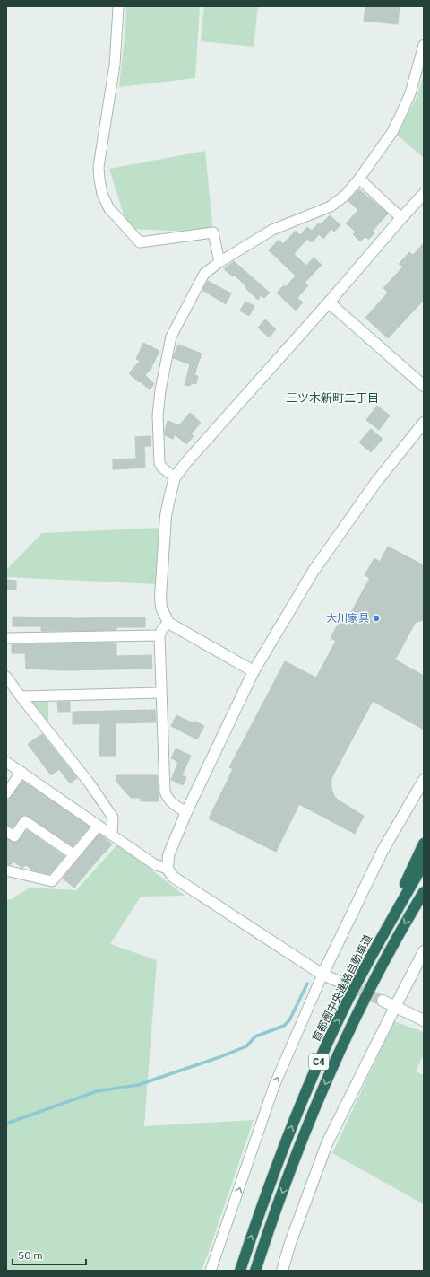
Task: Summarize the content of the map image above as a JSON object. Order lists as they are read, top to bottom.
{
  "streets": {
    "highway": ["首都圏中央連絡自動車道", "C4"]
  },
  "districts": ["三ツ木新町二丁目"],
  "places": ["大川家具"],
  "scale_bar": "50 m"
}
